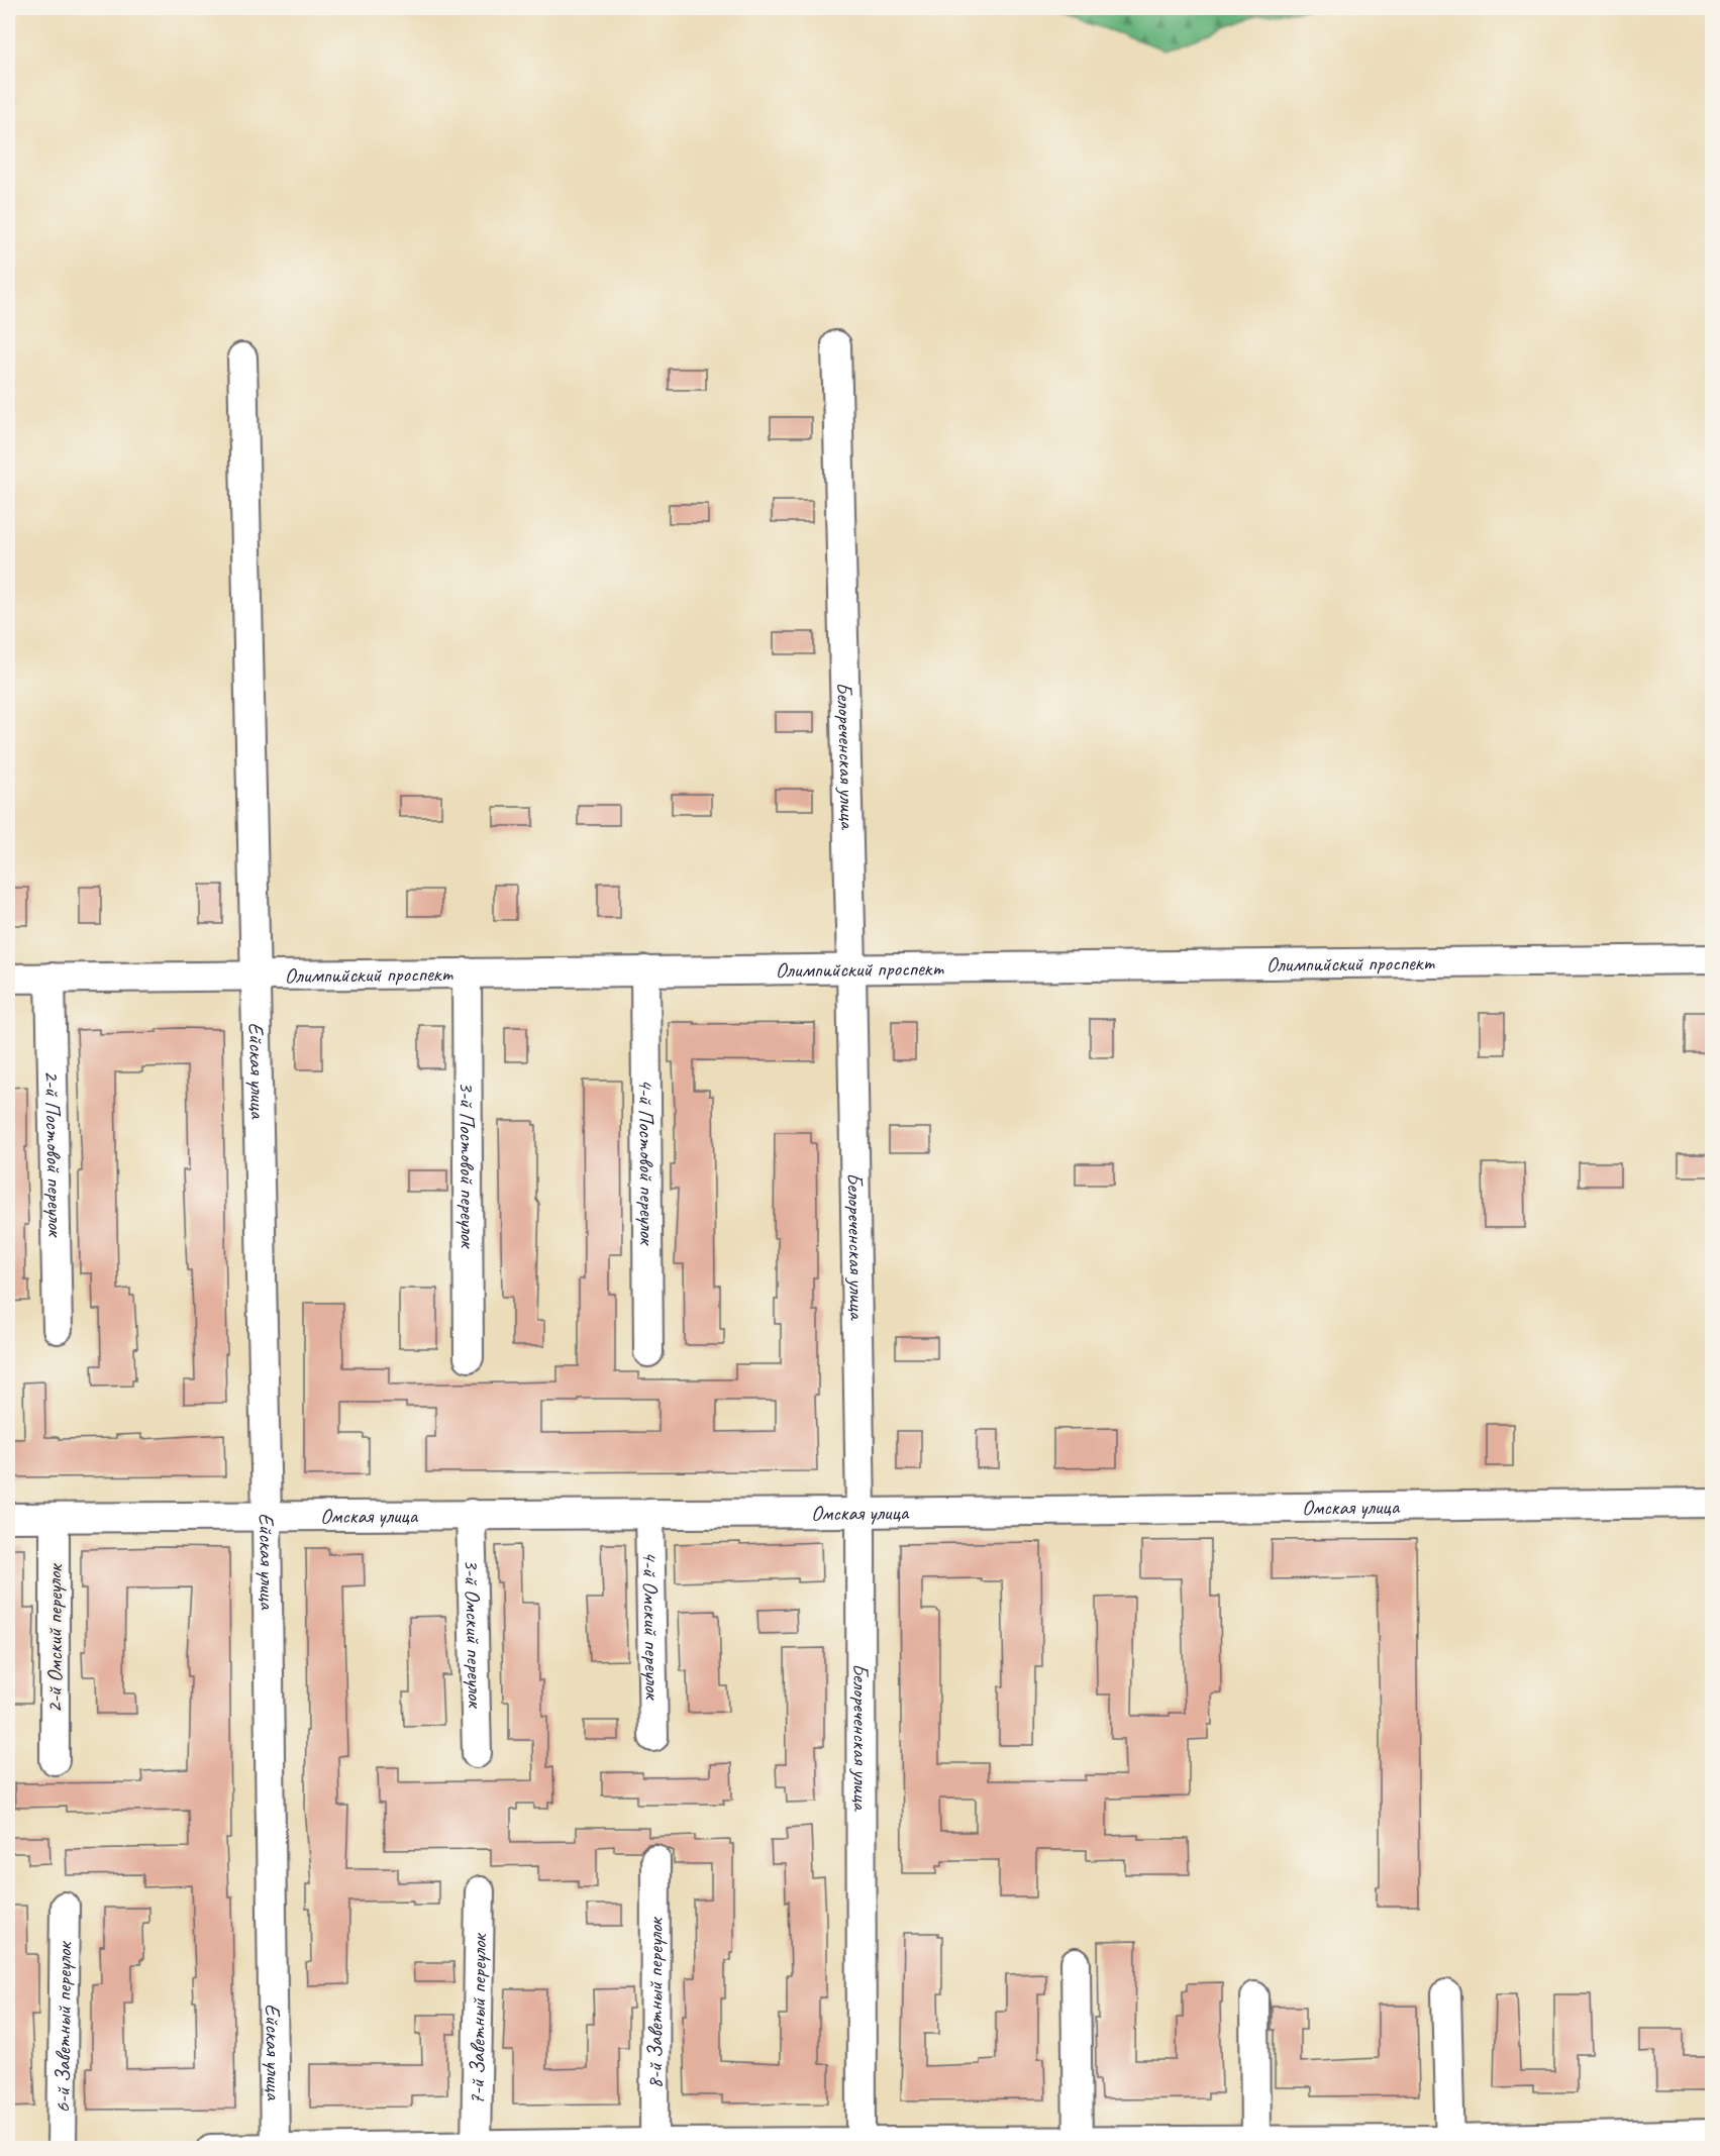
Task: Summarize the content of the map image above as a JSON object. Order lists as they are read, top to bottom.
{
  "streets": {
    "street": [
      "Белореченская улица",
      "Олимпийский проспект",
      "Ейская улица",
      "2-й Постовой переулок",
      "4-й Постовой переулок",
      "3-й Постовой переулок",
      "Омская улица",
      "4-й Омский переулок",
      "3-й Омский переулок",
      "2-й Омский переулок",
      "8-й Заветный переулок",
      "7-й Заветный переулок",
      "6-й Заветный переулок"
    ]
  },
  "crossings": [
    ["Белореченская улица", "Олимпийский проспект"],
    ["Белореченская улица", "Омская улица"],
    ["Олимпийский проспект", "Ейская улица"],
    ["Олимпийский проспект", "2-й Постовой переулок"],
    ["Олимпийский проспект", "4-й Постовой переулок"],
    ["Олимпийский проспект", "3-й Постовой переулок"],
    ["Ейская улица", "Омская улица"],
    ["Омская улица", "4-й Омский переулок"],
    ["Омская улица", "3-й Омский переулок"],
    ["Омская улица", "2-й Омский переулок"]
  ]
}
